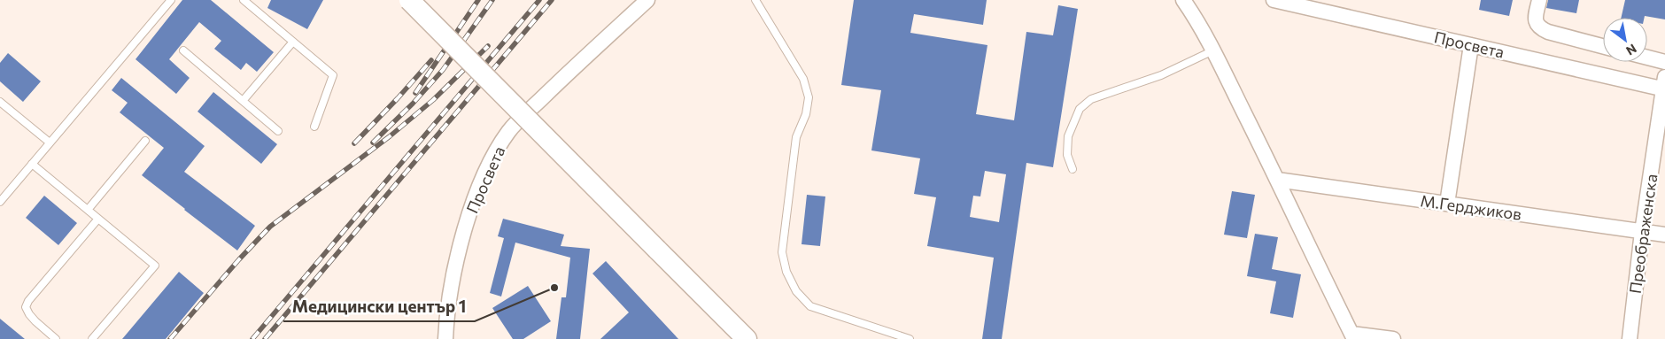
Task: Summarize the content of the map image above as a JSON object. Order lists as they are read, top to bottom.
{
  "streets": {
    "street": ["Просвета", "М.Герджиков", "Преображенска"]
  },
  "crossings": [
    ["Просвета", "Преображенска"],
    ["М.Герджиков", "Преображенска"]
  ],
  "places": ["Медицински център 1"],
  "north": "bottom right"
}
